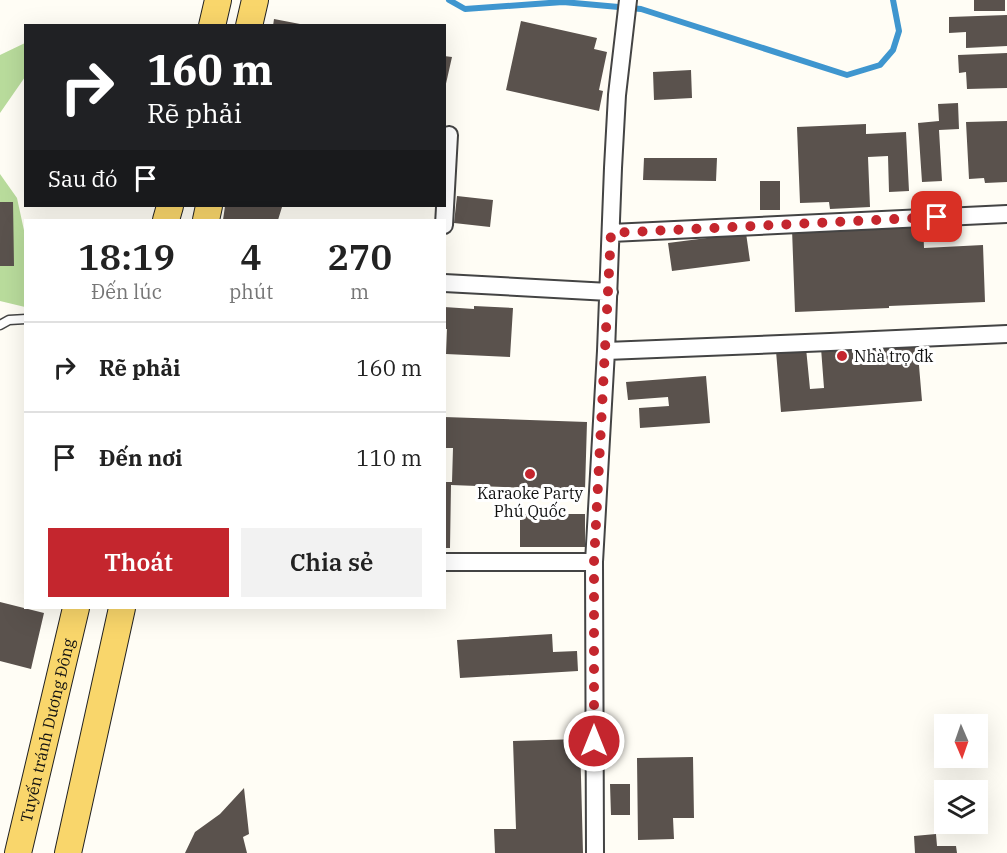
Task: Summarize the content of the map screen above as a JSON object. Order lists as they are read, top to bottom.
{
  "streets": {
    "main road": ["Tuyến tránh Dương Đông"]
  },
  "places": ["Nhà trọ đk", "Karaoke Party Phú Quốc"],
  "north": "bottom",
  "page": {
    "turn": ["160 m", "Rẽ phải"],
    "then": "Sau đó",
    "eta": [
      "18:19",
      "Đến lúc",
      "4",
      "phút",
      "270",
      "m"
    ],
    "list": [
      {
        "name": "Rẽ phải",
        "value": "160 m"
      },
      {
        "name": "Đến nơi",
        "value": "110 m"
      }
    ],
    "buttons": ["Thoát", "Chia sẻ"]
  }
}
